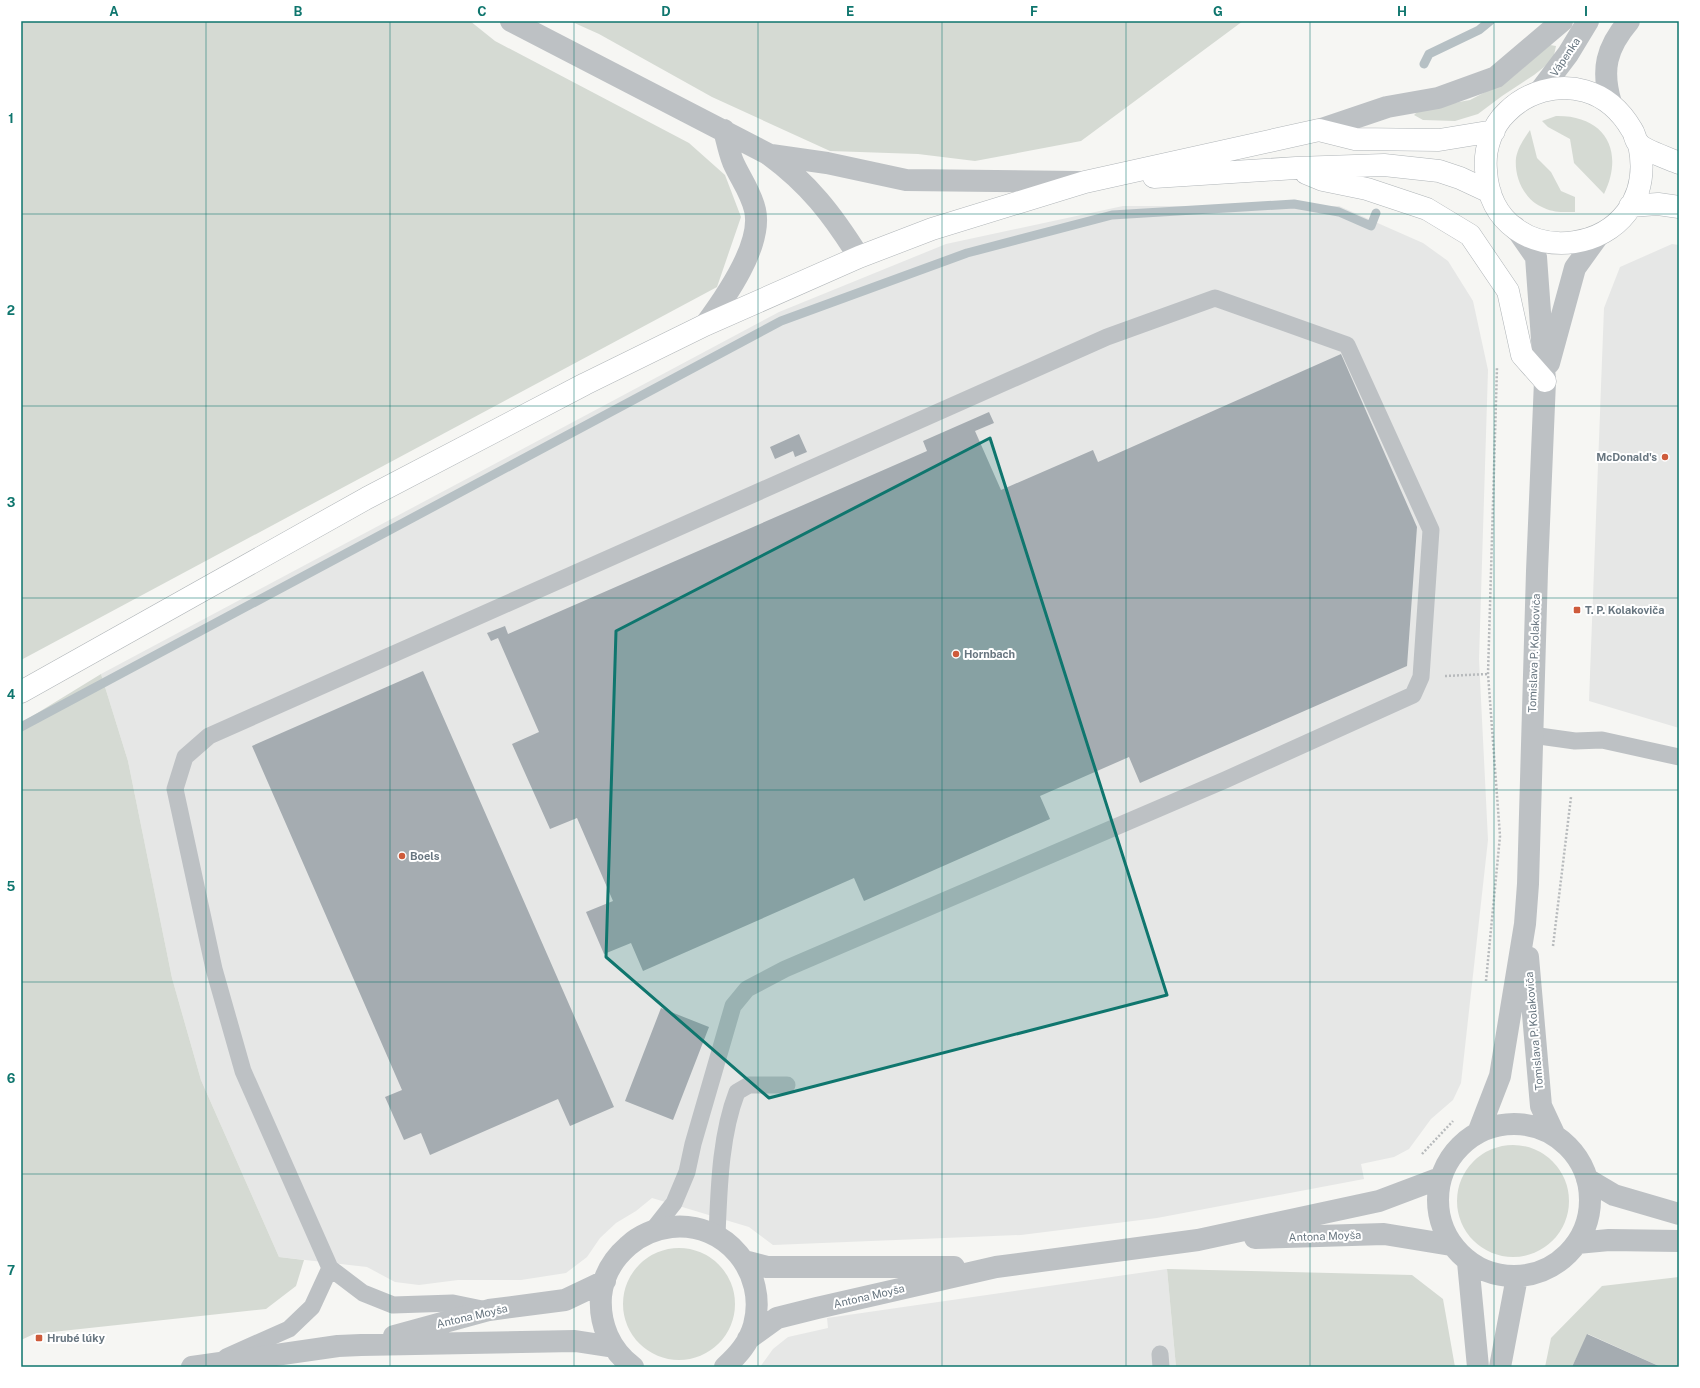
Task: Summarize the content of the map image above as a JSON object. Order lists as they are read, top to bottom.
{
  "streets": {
    "street": ["Vápenka", "Tomislava P. Kolakoviča", "Antona Moyša"]
  },
  "places": {
    "other": ["McDonald's", "Hornbach", "Boels"],
    "transit": ["T. P. Kolakoviča", "Hrubé lúky"]
  },
  "grid": {
    "columns": [
      "A",
      "B",
      "C",
      "D",
      "E",
      "F",
      "G",
      "H",
      "I"
    ],
    "rows": [
      "1",
      "2",
      "3",
      "4",
      "5",
      "6",
      "7"
    ]
  }
}
